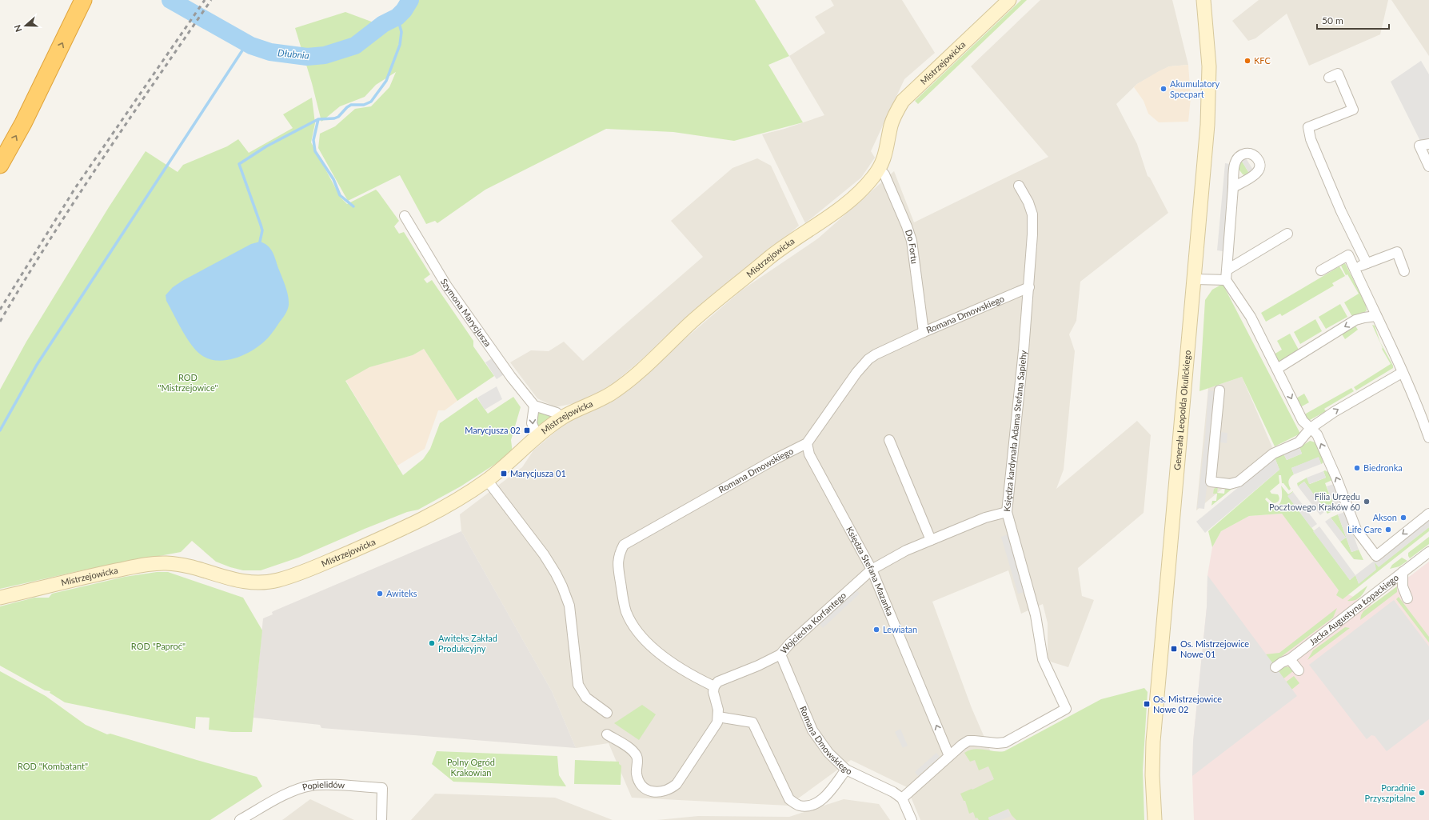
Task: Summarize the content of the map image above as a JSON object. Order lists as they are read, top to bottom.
{
  "streets": {
    "street": [
      "Mistrzejowicka",
      "Do Fortu",
      "Szymona Marycjusza",
      "Romana Dmowskiego",
      "Generała Leopolda Okulickiego",
      "Księdza kardynała Adama Stefana Sapiehy",
      "Księdza Stefana Mazanka",
      "Jacka Augustyna Łopackiego",
      "Wojciecha Korfantego",
      "Popielidów"
    ]
  },
  "crossings": [
    ["Mistrzejowicka", "Do Fortu"],
    ["Do Fortu", "Romana Dmowskiego"],
    ["Romana Dmowskiego", "Księdza kardynała Adama Stefana Sapiehy"],
    ["Romana Dmowskiego", "Księdza Stefana Mazanka"],
    ["Romana Dmowskiego", "Wojciecha Korfantego"],
    ["Księdza kardynała Adama Stefana Sapiehy", "Księdza Stefana Mazanka"],
    ["Księdza kardynała Adama Stefana Sapiehy", "Wojciecha Korfantego"],
    ["Księdza Stefana Mazanka", "Wojciecha Korfantego"]
  ],
  "one_way": ["Księdza Stefana Mazanka"],
  "water": ["Dłubnia"],
  "parks": [
    "ROD \"Mistrzejowice\"",
    "ROD \"Paproć\"",
    "Polny Ogród Krakowian",
    "ROD \"Kombatant\""
  ],
  "places": {
    "other": [
      "KFC",
      "Akumulatory Specpart",
      "Biedronka",
      "Filia Urzędu Pocztowego Kraków 60",
      "Akson",
      "Life Care",
      "Awiteks",
      "Lewiatan",
      "Awiteks Zakład Produkcyjny",
      "Poradnie Przyszpitalne"
    ],
    "transit": [
      "Marycjusza 02",
      "Marycjusza 01",
      "Os. Mistrzejowice Nowe 01",
      "Os. Mistrzejowice Nowe 02"
    ]
  },
  "scale_bar": "50 m",
  "north": "left"
}
